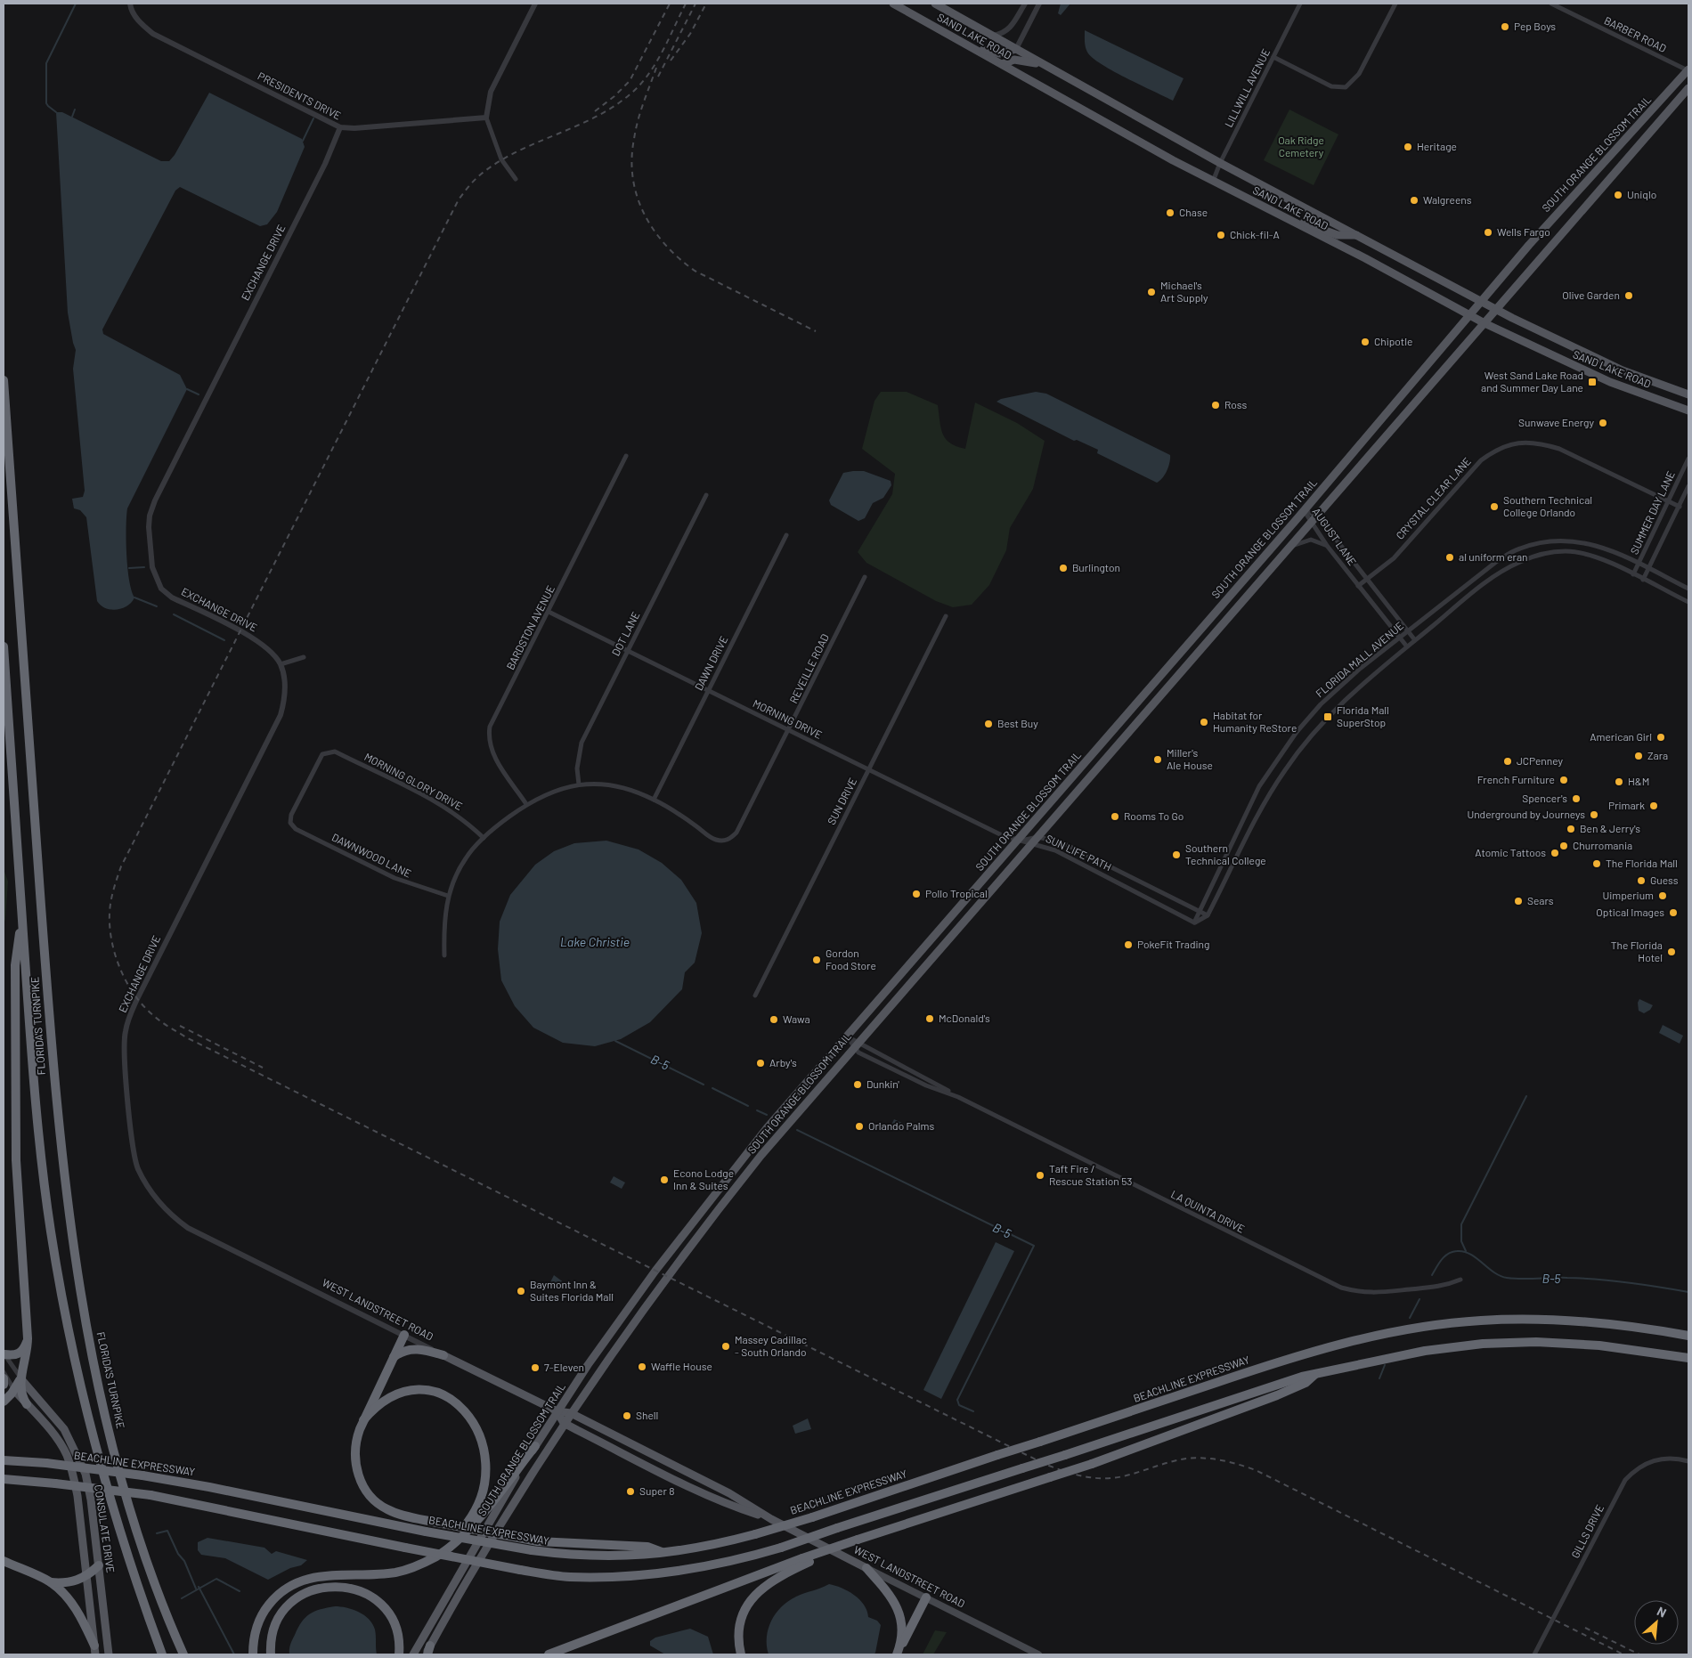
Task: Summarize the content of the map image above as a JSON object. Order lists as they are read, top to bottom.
{
  "streets": {
    "highway": ["FLORIDA'S TURNPIKE", "BEACHLINE EXPRESSWAY"],
    "main road": [
      "SAND LAKE ROAD",
      "SOUTH ORANGE BLOSSOM TRAIL",
      "WEST LANDSTREET ROAD",
      "CONSULATE DRIVE"
    ],
    "street": [
      "BARBER ROAD",
      "LILLWILL AVENUE",
      "PRESIDENTS DRIVE",
      "EXCHANGE DRIVE",
      "CRYSTAL CLEAR LANE",
      "SUMMER DAY LANE",
      "AUGUST LANE",
      "BARDSTON AVENUE",
      "DOT LANE",
      "FLORIDA MALL AVENUE",
      "DAWN DRIVE",
      "REVEILLE ROAD",
      "MORNING DRIVE",
      "MORNING GLORY DRIVE",
      "SUN DRIVE",
      "SUN LIFE PATH",
      "DAWNWOOD LANE",
      "LA QUINTA DRIVE",
      "GILLS DRIVE"
    ]
  },
  "crossings": [
    ["BARBER ROAD", "SOUTH ORANGE BLOSSOM TRAIL"],
    ["SAND LAKE ROAD", "LILLWILL AVENUE"],
    ["SAND LAKE ROAD", "SOUTH ORANGE BLOSSOM TRAIL"],
    ["PRESIDENTS DRIVE", "EXCHANGE DRIVE"],
    ["SOUTH ORANGE BLOSSOM TRAIL", "AUGUST LANE"],
    ["SOUTH ORANGE BLOSSOM TRAIL", "MORNING DRIVE"],
    ["SOUTH ORANGE BLOSSOM TRAIL", "SUN LIFE PATH"],
    ["SOUTH ORANGE BLOSSOM TRAIL", "LA QUINTA DRIVE"],
    ["SOUTH ORANGE BLOSSOM TRAIL", "WEST LANDSTREET ROAD"],
    ["EXCHANGE DRIVE", "WEST LANDSTREET ROAD"],
    ["CRYSTAL CLEAR LANE", "SUMMER DAY LANE"],
    ["CRYSTAL CLEAR LANE", "AUGUST LANE"],
    ["SUMMER DAY LANE", "FLORIDA MALL AVENUE"],
    ["AUGUST LANE", "FLORIDA MALL AVENUE"],
    ["BARDSTON AVENUE", "MORNING DRIVE"],
    ["DOT LANE", "MORNING DRIVE"],
    ["FLORIDA MALL AVENUE", "SUN LIFE PATH"],
    ["DAWN DRIVE", "REVEILLE ROAD"],
    ["DAWN DRIVE", "MORNING DRIVE"],
    ["REVEILLE ROAD", "MORNING DRIVE"],
    ["MORNING DRIVE", "SUN DRIVE"],
    ["MORNING DRIVE", "SUN LIFE PATH"],
    ["MORNING GLORY DRIVE", "DAWNWOOD LANE"]
  ],
  "water": ["Lake Christie", "B-5"],
  "parks": ["Oak Ridge Cemetery"],
  "places": {
    "other": [
      "Pep Boys",
      "Heritage",
      "Uniqlo",
      "Walgreens",
      "Chase",
      "Wells Fargo",
      "Chick-fil-A",
      "Michael's Art Supply",
      "Olive Garden",
      "Chipotle",
      "Ross",
      "Sunwave Energy",
      "Southern Technical College Orlando",
      "al uniform eran",
      "Burlington",
      "Habitat for Humanity ReStore",
      "Best Buy",
      "American Girl",
      "Zara",
      "Miller's Ale House",
      "JCPenney",
      "French Furniture",
      "H&M",
      "Spencer's",
      "Primark",
      "Underground by Journeys",
      "Rooms To Go",
      "Ben & Jerry's",
      "Churromania",
      "Atomic Tattoos",
      "Southern Technical College",
      "The Florida Mall",
      "Guess",
      "Pollo Tropical",
      "Uimperium",
      "Sears",
      "Optical Images",
      "PokeFit Trading",
      "The Florida Hotel",
      "Gordon Food Store",
      "McDonald's",
      "Wawa",
      "Arby's",
      "Dunkin'",
      "Orlando Palms",
      "Taft Fire / Rescue Station 53",
      "Econo Lodge Inn & Suites",
      "Baymont Inn & Suites Florida Mall",
      "Massey Cadillac - South Orlando",
      "Waffle House",
      "7-Eleven",
      "Shell",
      "Super 8"
    ],
    "transit": ["West Sand Lake Road and Summer Day Lane", "Florida Mall SuperStop"]
  },
  "north": "top right"
}
